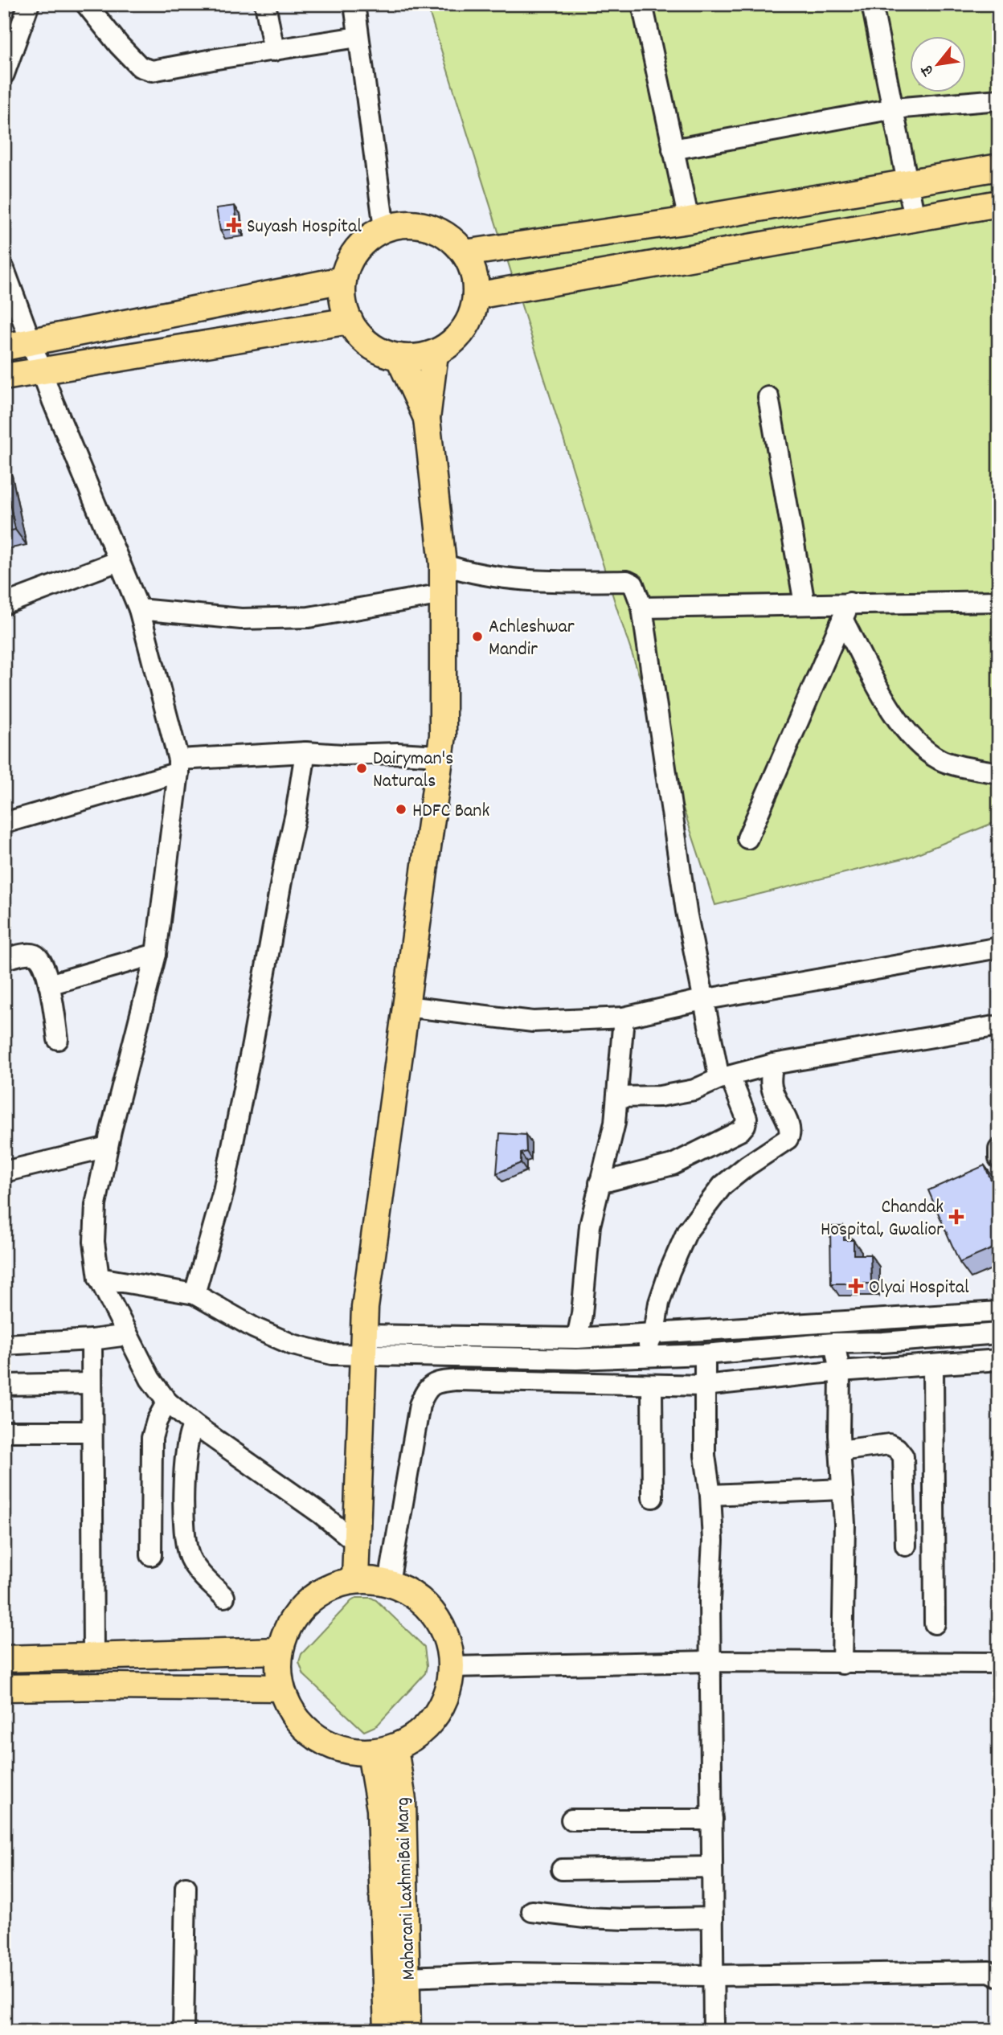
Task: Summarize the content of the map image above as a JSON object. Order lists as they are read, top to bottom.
{
  "streets": {
    "main road": ["Maharani LaxhmiBai Marg"]
  },
  "places": {
    "health": ["Suyash Hospital", "Chandak Hospital, Gwalior", "Olyai Hospital"],
    "other": ["Achleshwar Mandir", "Dairyman's Naturals", "HDFC Bank"]
  },
  "north": "bottom left"
}
